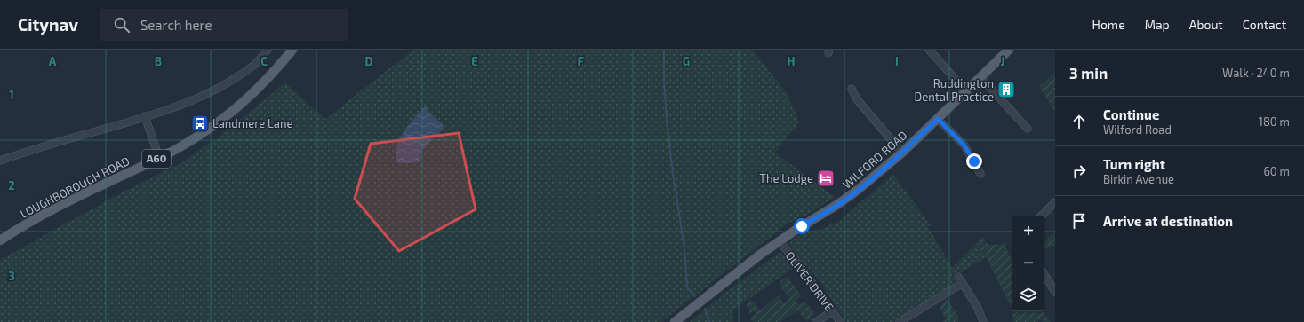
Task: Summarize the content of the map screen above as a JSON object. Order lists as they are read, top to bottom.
{
  "streets": {
    "main road": ["A60", "WILFORD ROAD", "LOUGHBOROUGH ROAD"],
    "street": ["OLIVER DRIVE"]
  },
  "crossings": [
    ["WILFORD ROAD", "OLIVER DRIVE"]
  ],
  "places": {
    "building": ["Ruddington Dental Practice"],
    "bus stop": ["Landmere Lane"],
    "hotel": ["The Lodge"]
  },
  "page": {
    "header": "Citynav",
    "search": "Search here",
    "nav": [
      "Home",
      "Map",
      "About",
      "Contact"
    ],
    "heading": ["3 min", "Walk · 240 m"],
    "list": [
      ["Continue", "Wilford Road", "180 m"],
      ["Turn right", "Birkin Avenue", "60 m"],
      "Arrive at destination"
    ],
    "map_buttons": ["+", "−"]
  },
  "grid": {
    "columns": [
      "A",
      "B",
      "C",
      "D",
      "E",
      "F",
      "G",
      "H",
      "I",
      "J"
    ],
    "rows": ["1", "2", "3"]
  }
}
